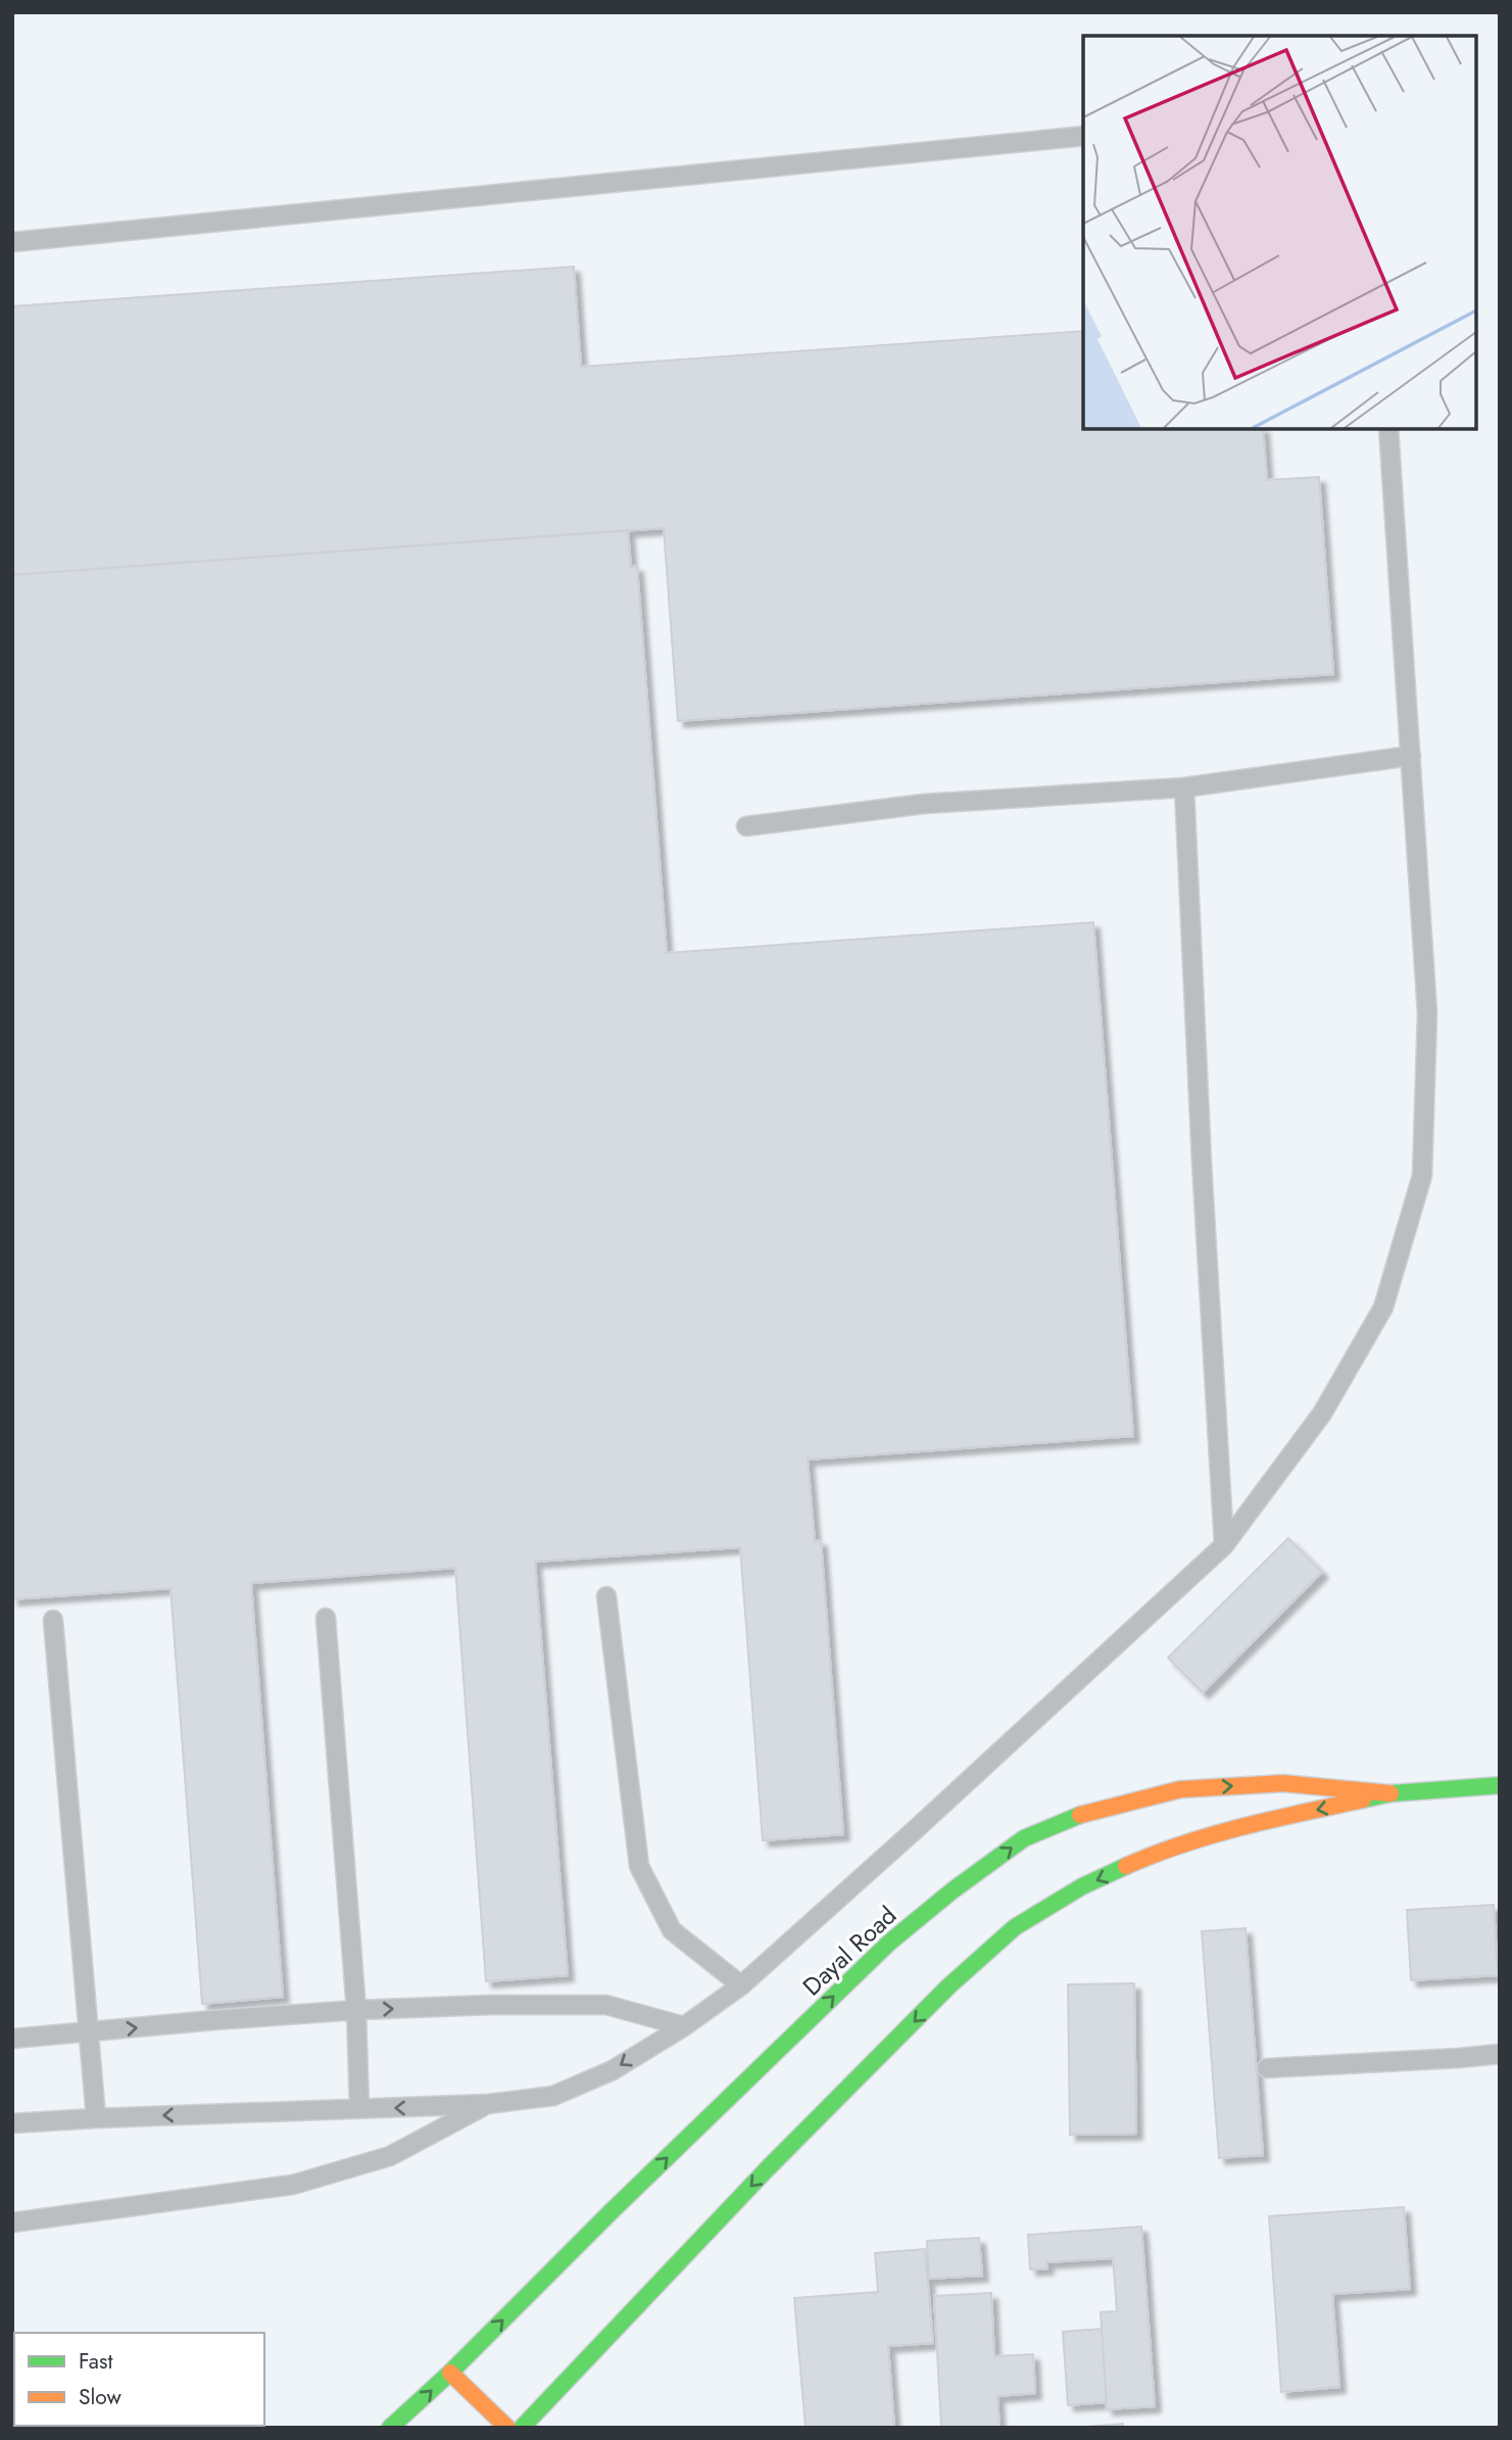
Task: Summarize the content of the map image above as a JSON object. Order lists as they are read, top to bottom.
{
  "streets": {
    "street": ["Dayal Road"]
  },
  "legend": ["Fast", "Slow"]
}
